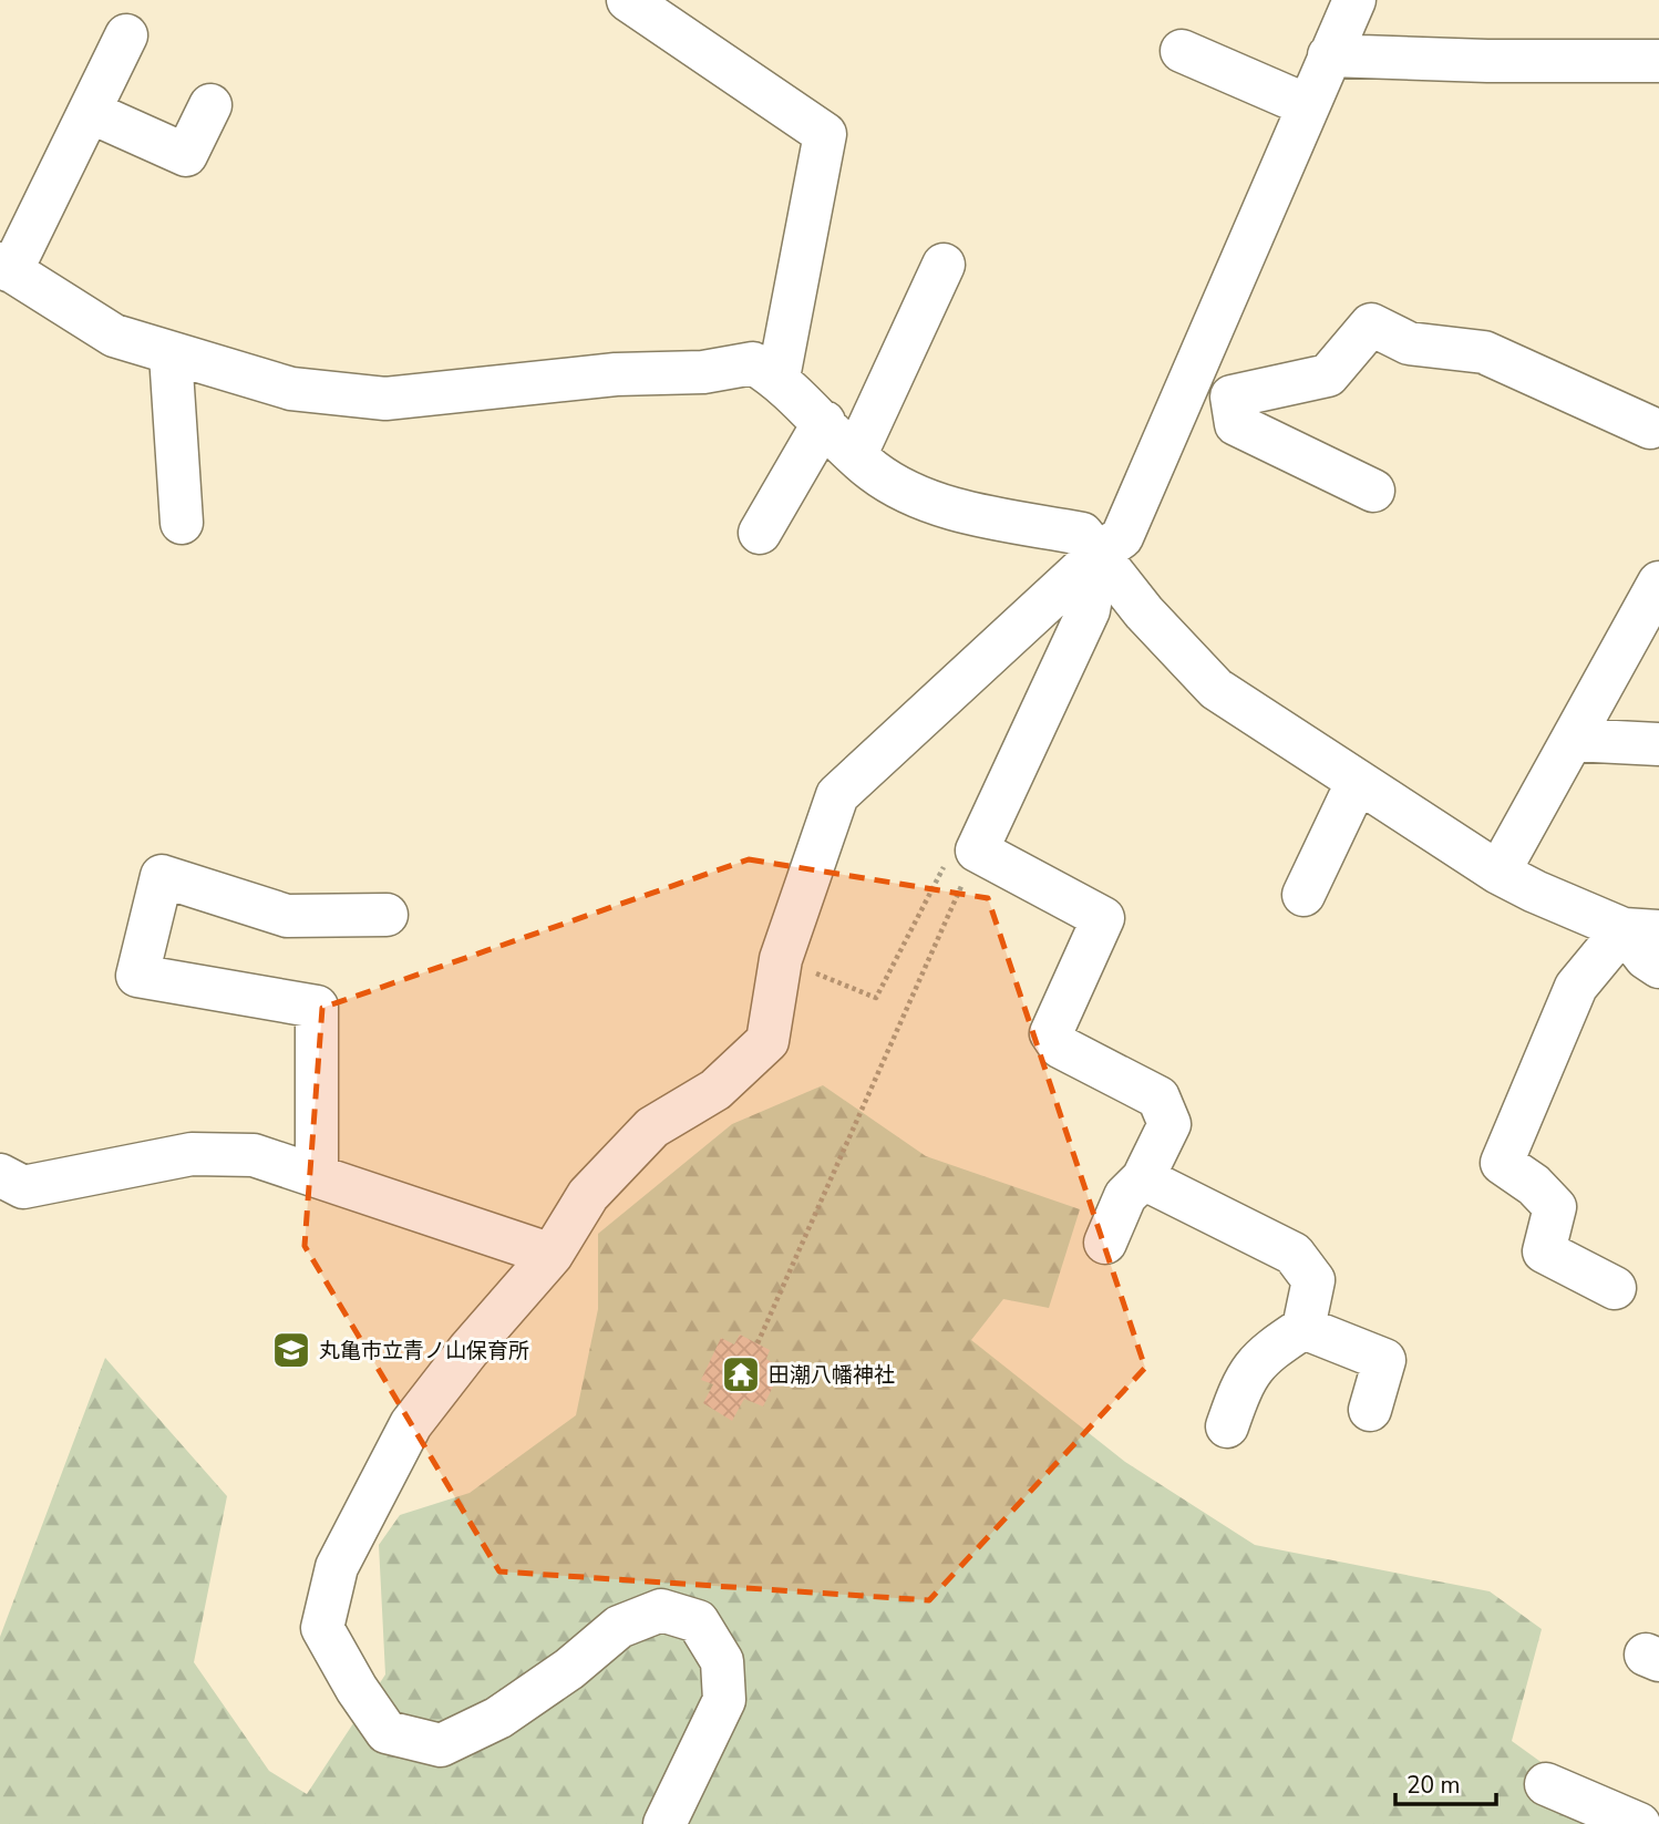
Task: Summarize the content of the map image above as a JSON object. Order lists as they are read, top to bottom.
{
  "places": {
    "school or university": ["丸亀市立青ノ山保育所"],
    "temple": ["田潮八幡神社"]
  },
  "scale_bar": "20 m"
}
